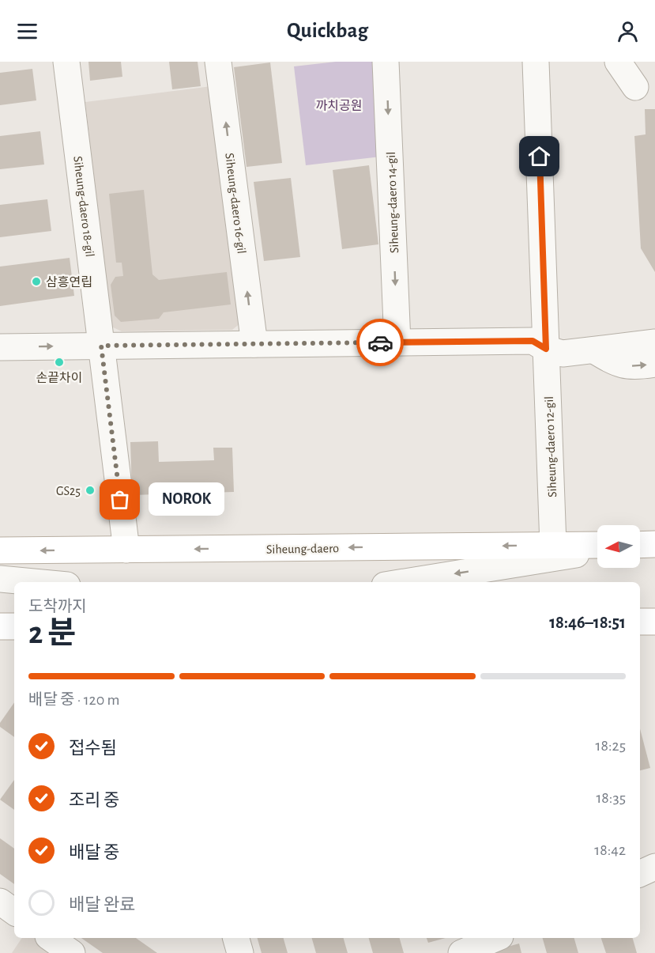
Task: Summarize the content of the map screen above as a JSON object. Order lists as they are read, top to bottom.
{
  "streets": {
    "main road": ["Siheung-daero"],
    "street": [
      "Siheung-daero 14-gil",
      "Siheung-daero 16-gil",
      "Siheung-daero 18-gil",
      "Siheung-daero 12-gil"
    ]
  },
  "crossings": [
    ["Siheung-daero 18-gil", "Siheung-daero"],
    ["Siheung-daero 12-gil", "Siheung-daero"]
  ],
  "one_way": ["Siheung-daero 14-gil", "Siheung-daero 16-gil", "Siheung-daero"],
  "parks": ["까치공원"],
  "places": [
    "삼흥연립",
    "손끝차이",
    "GS25",
    "NOROK"
  ],
  "north": "left",
  "page": {
    "header": "Quickbag",
    "bubble": "NOROK",
    "heading": ["2 분", "도착까지", "18:46–18:51"],
    "bar": "배달 중 · 120 m",
    "list": [
      ["접수됨", "18:25"],
      ["조리 중", "18:35"],
      ["배달 중", "18:42"],
      "배달 완료"
    ]
  }
}
